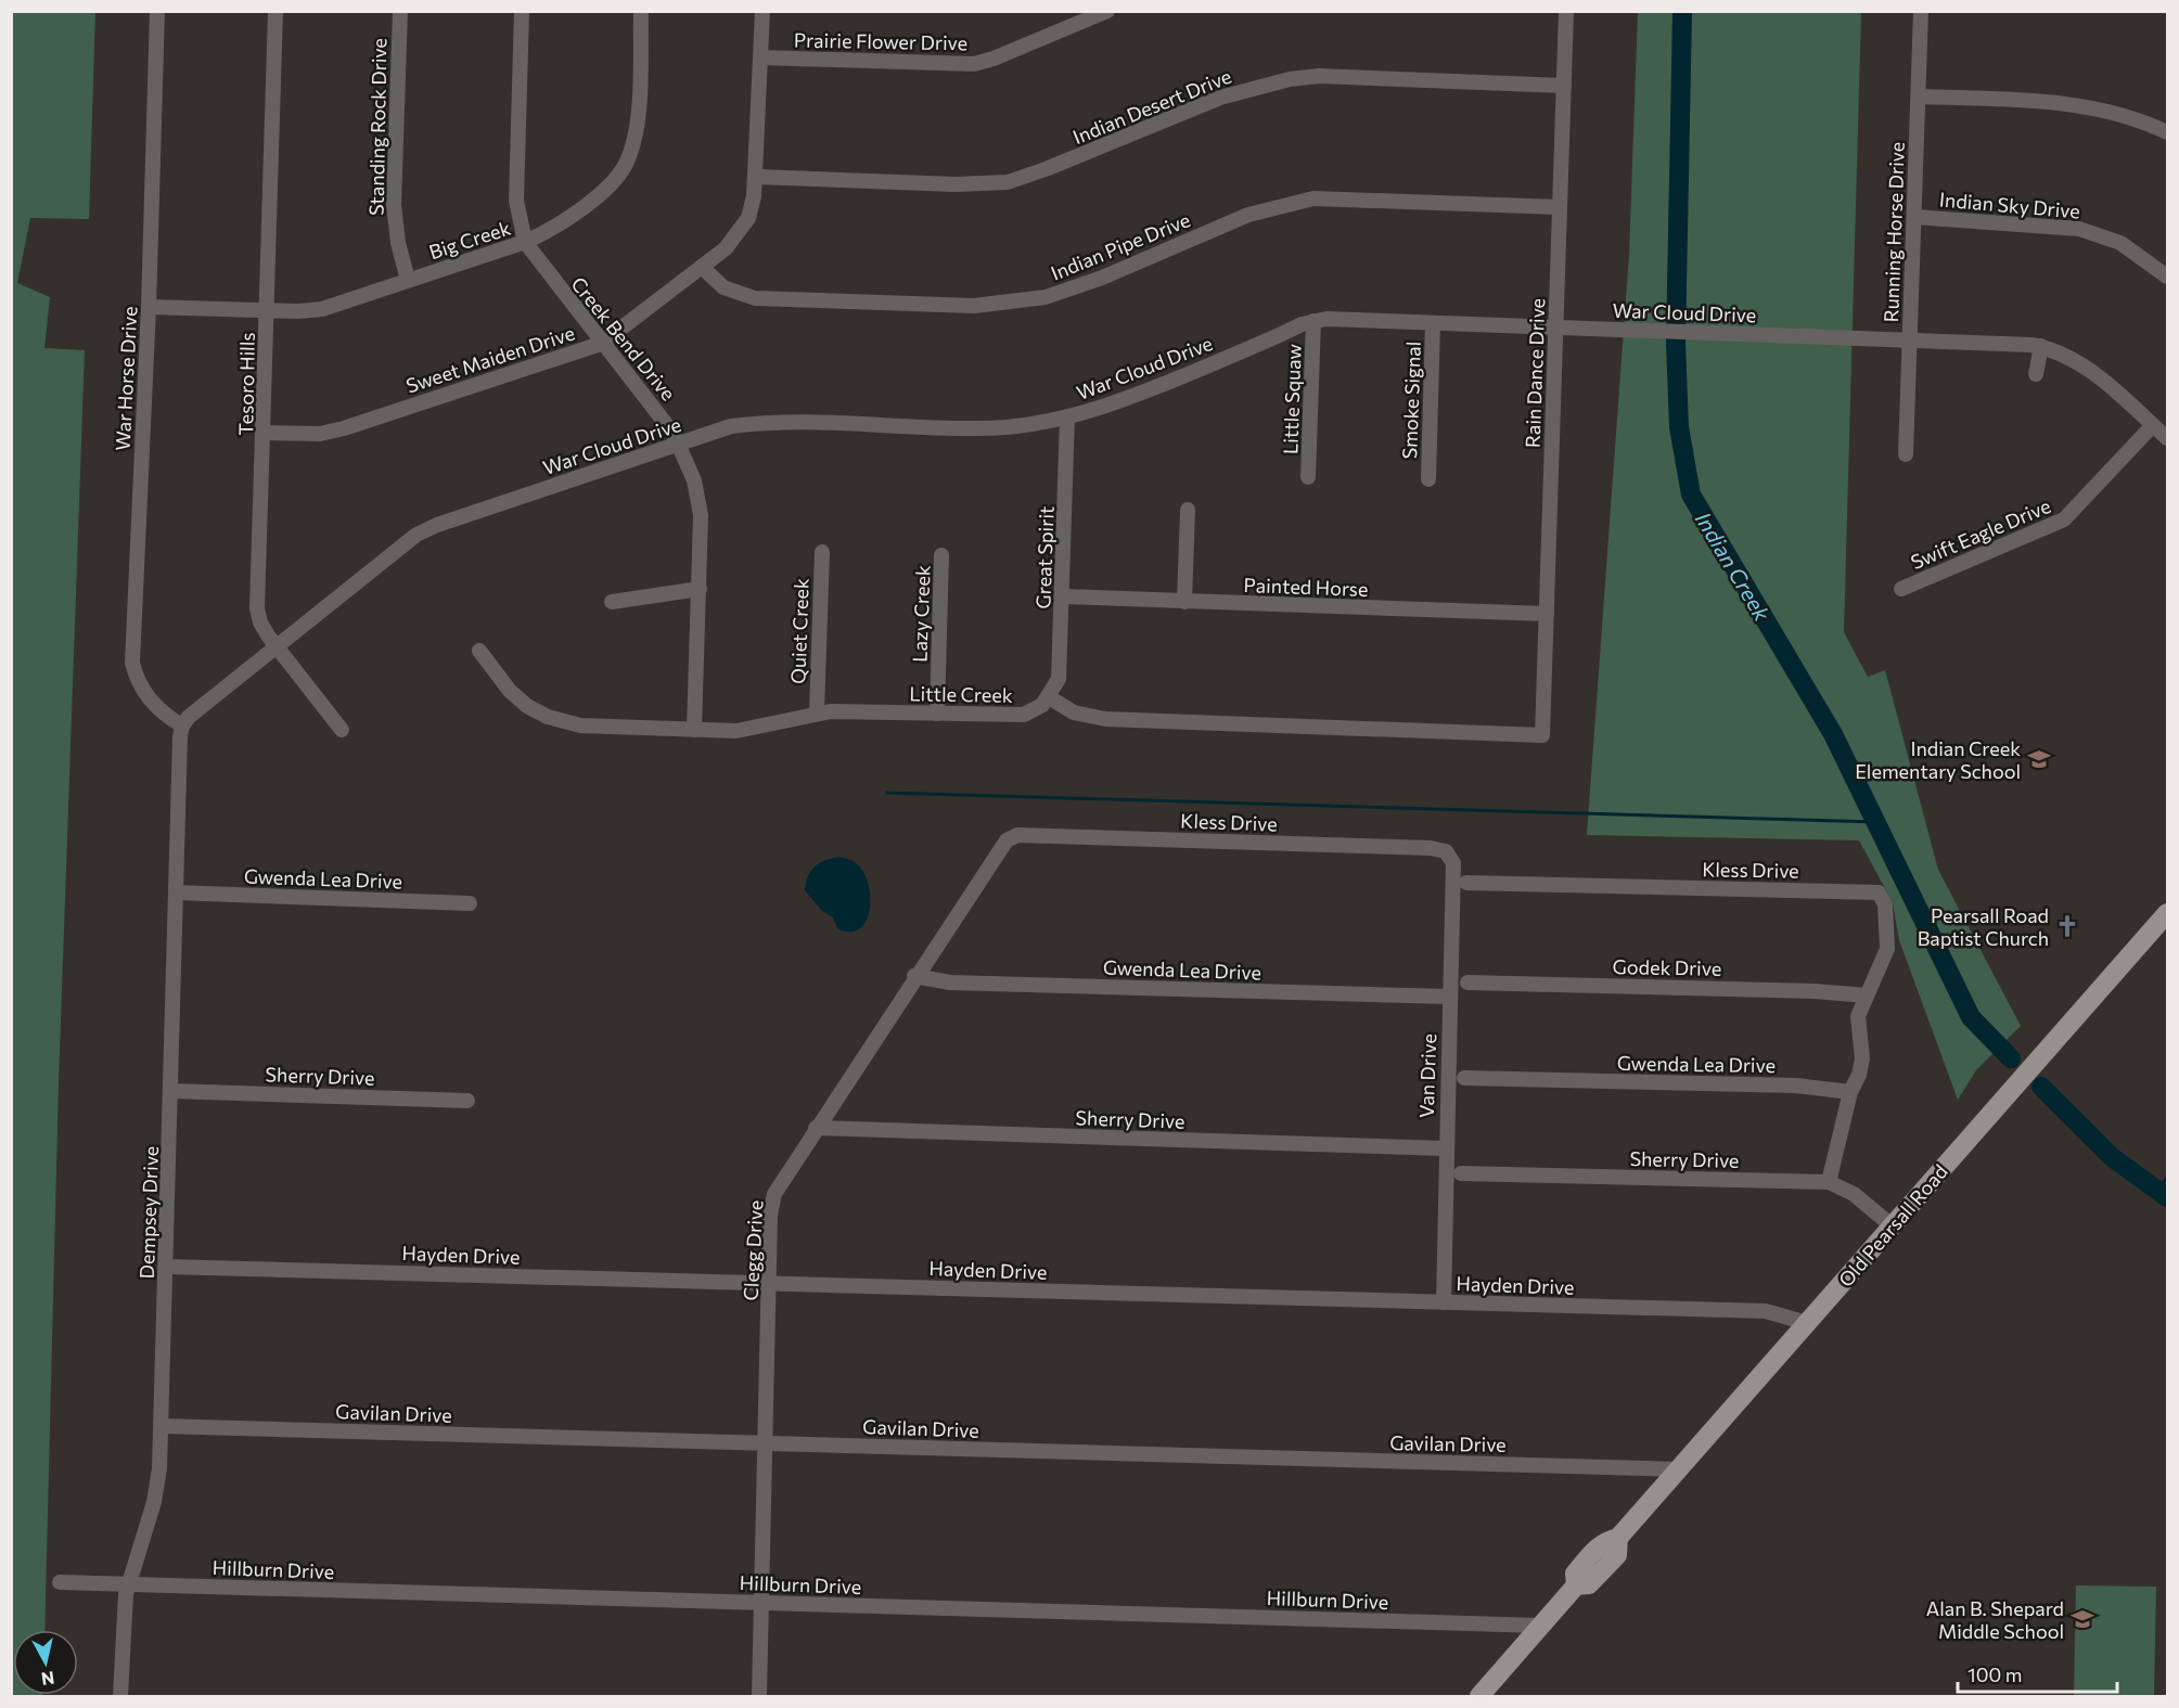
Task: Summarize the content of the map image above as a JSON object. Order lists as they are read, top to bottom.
{
  "streets": {
    "main road": ["Old Pearsall Road"],
    "street": [
      "Prairie Flower Drive",
      "Indian Desert Drive",
      "Standing Rock Drive",
      "Indian Sky Drive",
      "Running Horse Drive",
      "Big Creek",
      "Indian Pipe Drive",
      "War Cloud Drive",
      "Creek Bend Drive",
      "Sweet Maiden Drive",
      "Rain Dance Drive",
      "War Horse Drive",
      "Tesoro Hills",
      "Little Squaw",
      "Smoke Signal",
      "Swift Eagle Drive",
      "Great Spirit",
      "Painted Horse",
      "Lazy Creek",
      "Quiet Creek",
      "Little Creek",
      "Kless Drive",
      "Gwenda Lea Drive",
      "Godek Drive",
      "Sherry Drive",
      "Van Drive",
      "Dempsey Drive",
      "Clegg Drive",
      "Hayden Drive",
      "Gavilan Drive",
      "Hillburn Drive"
    ]
  },
  "crossings": [
    ["Prairie Flower Drive", "Sweet Maiden Drive"],
    ["Indian Desert Drive", "Sweet Maiden Drive"],
    ["Indian Desert Drive", "Rain Dance Drive"],
    ["Standing Rock Drive", "Big Creek"],
    ["Indian Sky Drive", "Running Horse Drive"],
    ["Running Horse Drive", "War Cloud Drive"],
    ["Big Creek", "Creek Bend Drive"],
    ["Big Creek", "War Horse Drive"],
    ["Big Creek", "Tesoro Hills"],
    ["Indian Pipe Drive", "Sweet Maiden Drive"],
    ["Indian Pipe Drive", "Rain Dance Drive"],
    ["War Cloud Drive", "Creek Bend Drive"],
    ["War Cloud Drive", "Rain Dance Drive"],
    ["War Cloud Drive", "War Horse Drive"],
    ["War Cloud Drive", "Tesoro Hills"],
    ["War Cloud Drive", "Little Squaw"],
    ["War Cloud Drive", "Smoke Signal"],
    ["War Cloud Drive", "Swift Eagle Drive"],
    ["War Cloud Drive", "Great Spirit"],
    ["War Cloud Drive", "Dempsey Drive"],
    ["Creek Bend Drive", "Sweet Maiden Drive"],
    ["Creek Bend Drive", "Little Creek"],
    ["Sweet Maiden Drive", "Tesoro Hills"],
    ["Rain Dance Drive", "Great Spirit"],
    ["Rain Dance Drive", "Painted Horse"],
    ["Rain Dance Drive", "Little Creek"],
    ["War Horse Drive", "Dempsey Drive"],
    ["Great Spirit", "Painted Horse"],
    ["Great Spirit", "Little Creek"],
    ["Lazy Creek", "Little Creek"],
    ["Quiet Creek", "Little Creek"],
    ["Kless Drive", "Godek Drive"],
    ["Kless Drive", "Van Drive"],
    ["Kless Drive", "Clegg Drive"],
    ["Gwenda Lea Drive", "Van Drive"],
    ["Gwenda Lea Drive", "Dempsey Drive"],
    ["Gwenda Lea Drive", "Clegg Drive"],
    ["Sherry Drive", "Van Drive"],
    ["Sherry Drive", "Dempsey Drive"],
    ["Sherry Drive", "Old Pearsall Road"],
    ["Sherry Drive", "Clegg Drive"],
    ["Van Drive", "Hayden Drive"],
    ["Dempsey Drive", "Hayden Drive"],
    ["Dempsey Drive", "Gavilan Drive"],
    ["Dempsey Drive", "Hillburn Drive"],
    ["Old Pearsall Road", "Hayden Drive"],
    ["Old Pearsall Road", "Gavilan Drive"],
    ["Old Pearsall Road", "Hillburn Drive"],
    ["Clegg Drive", "Hayden Drive"],
    ["Clegg Drive", "Gavilan Drive"],
    ["Clegg Drive", "Hillburn Drive"]
  ],
  "water": ["Indian Creek"],
  "places": {
    "school or university": ["Indian Creek Elementary School", "Alan B. Shepard Middle School"],
    "church": ["Pearsall Road Baptist Church"]
  },
  "scale_bar": "100 m",
  "north": "bottom"
}
